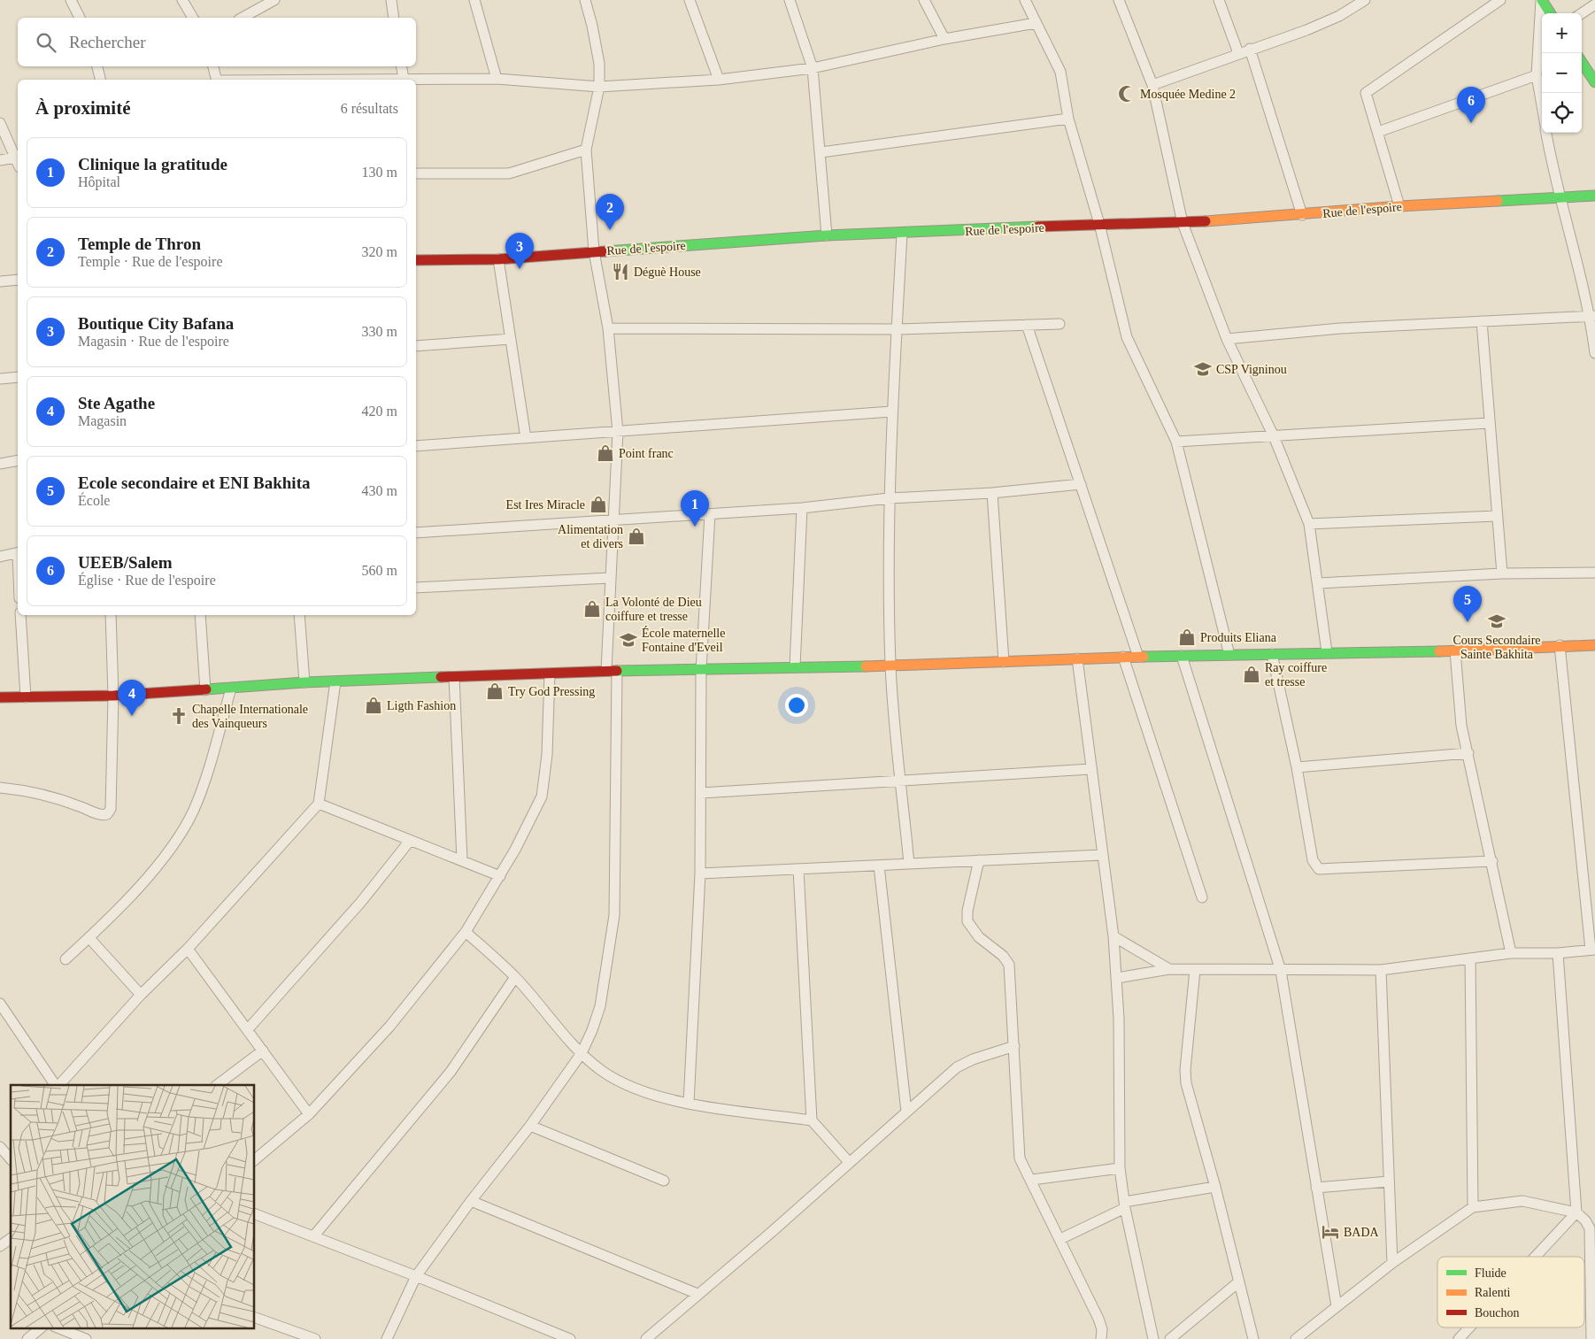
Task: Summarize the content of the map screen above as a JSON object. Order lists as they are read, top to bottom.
{
  "streets": {
    "main road": ["Rue de l'espoire"]
  },
  "places": {
    "mosque": ["Mosquée Medine 2"],
    "restaurant": ["Déguè House"],
    "school or university": ["CSP Vigninou", "Cours Secondaire Sainte Bakhita", "École maternelle Fontaine d'Eveil"],
    "shop": [
      "Point franc",
      "Est Ires Miracle",
      "Alimentation et divers",
      "La Volonté de Dieu coiffure et tresse",
      "Produits Eliana",
      "Ray coiffure et tresse",
      "Try God Pressing",
      "Ligth Fashion"
    ],
    "church": ["Chapelle Internationale des Vainqueurs"],
    "hotel": ["BADA"]
  },
  "legend": ["Fluide", "Ralenti", "Bouchon"],
  "page": {
    "map_buttons": ["+", "−"],
    "search": "Rechercher",
    "heading": ["À proximité", "6 résultats"],
    "pins": [
      "6",
      "2",
      "3",
      "1",
      "5",
      "4"
    ],
    "list": [
      {
        "mark": "1",
        "name": "Clinique la gratitude",
        "note": "Hôpital",
        "value": "130 m"
      },
      {
        "mark": "2",
        "name": "Temple de Thron",
        "note": "Temple · Rue de l'espoire",
        "value": "320 m"
      },
      {
        "mark": "3",
        "name": "Boutique City Bafana",
        "note": "Magasin · Rue de l'espoire",
        "value": "330 m"
      },
      {
        "mark": "4",
        "name": "Ste Agathe",
        "note": "Magasin",
        "value": "420 m"
      },
      {
        "mark": "5",
        "name": "Ecole secondaire et ENI Bakhita",
        "note": "École",
        "value": "430 m"
      },
      {
        "mark": "6",
        "name": "UEEB/Salem",
        "note": "Église · Rue de l'espoire",
        "value": "560 m"
      }
    ]
  }
}
